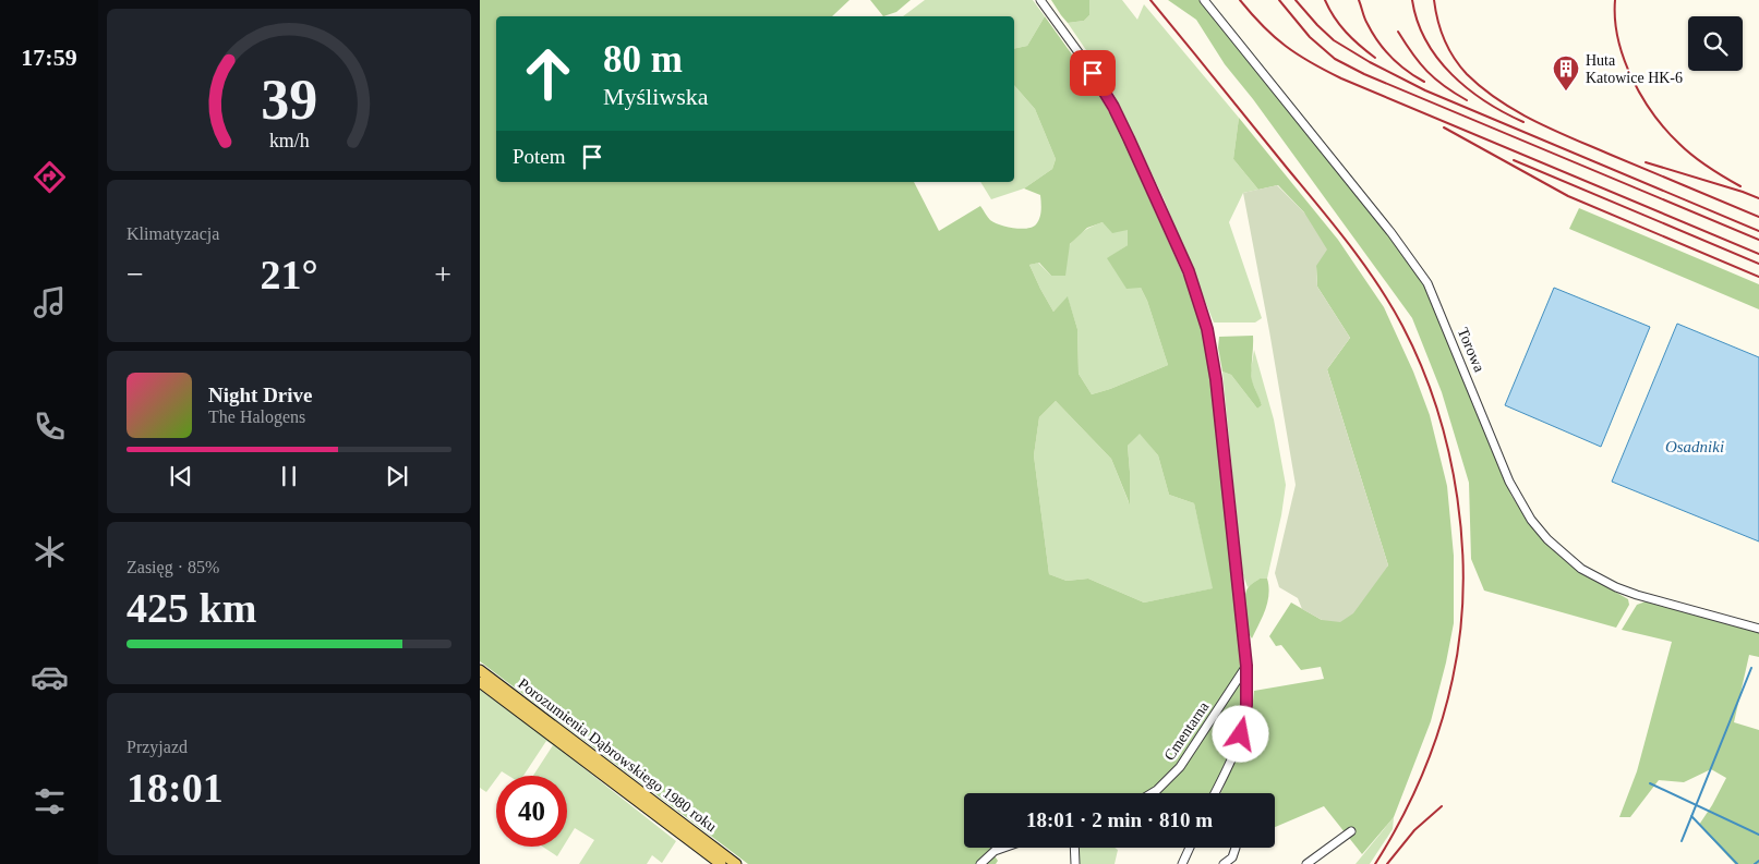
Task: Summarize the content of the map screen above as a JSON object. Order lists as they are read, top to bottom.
{
  "streets": {
    "main road": ["Porozumienia Dąbrowskiego 1980 roku"],
    "street": ["Torowa", "Cmentarna"]
  },
  "water": ["Osadniki"],
  "places": {
    "building": ["Huta Katowice HK-6"]
  },
  "page": {
    "tabs": "17:59",
    "turn": ["80 m", "Myśliwska"],
    "then": "Potem",
    "tile": [
      "Klimatyzacja",
      ["Zasięg · 85%", "425 km"],
      ["Przyjazd", "18:01"]
    ],
    "heat": ["−", "21°", "+"],
    "song": ["Night Drive", "The Halogens"],
    "limit": "40",
    "trip": "18:01 · 2 min · 810 m",
    "gauge": ["39", "km/h"]
  }
}
